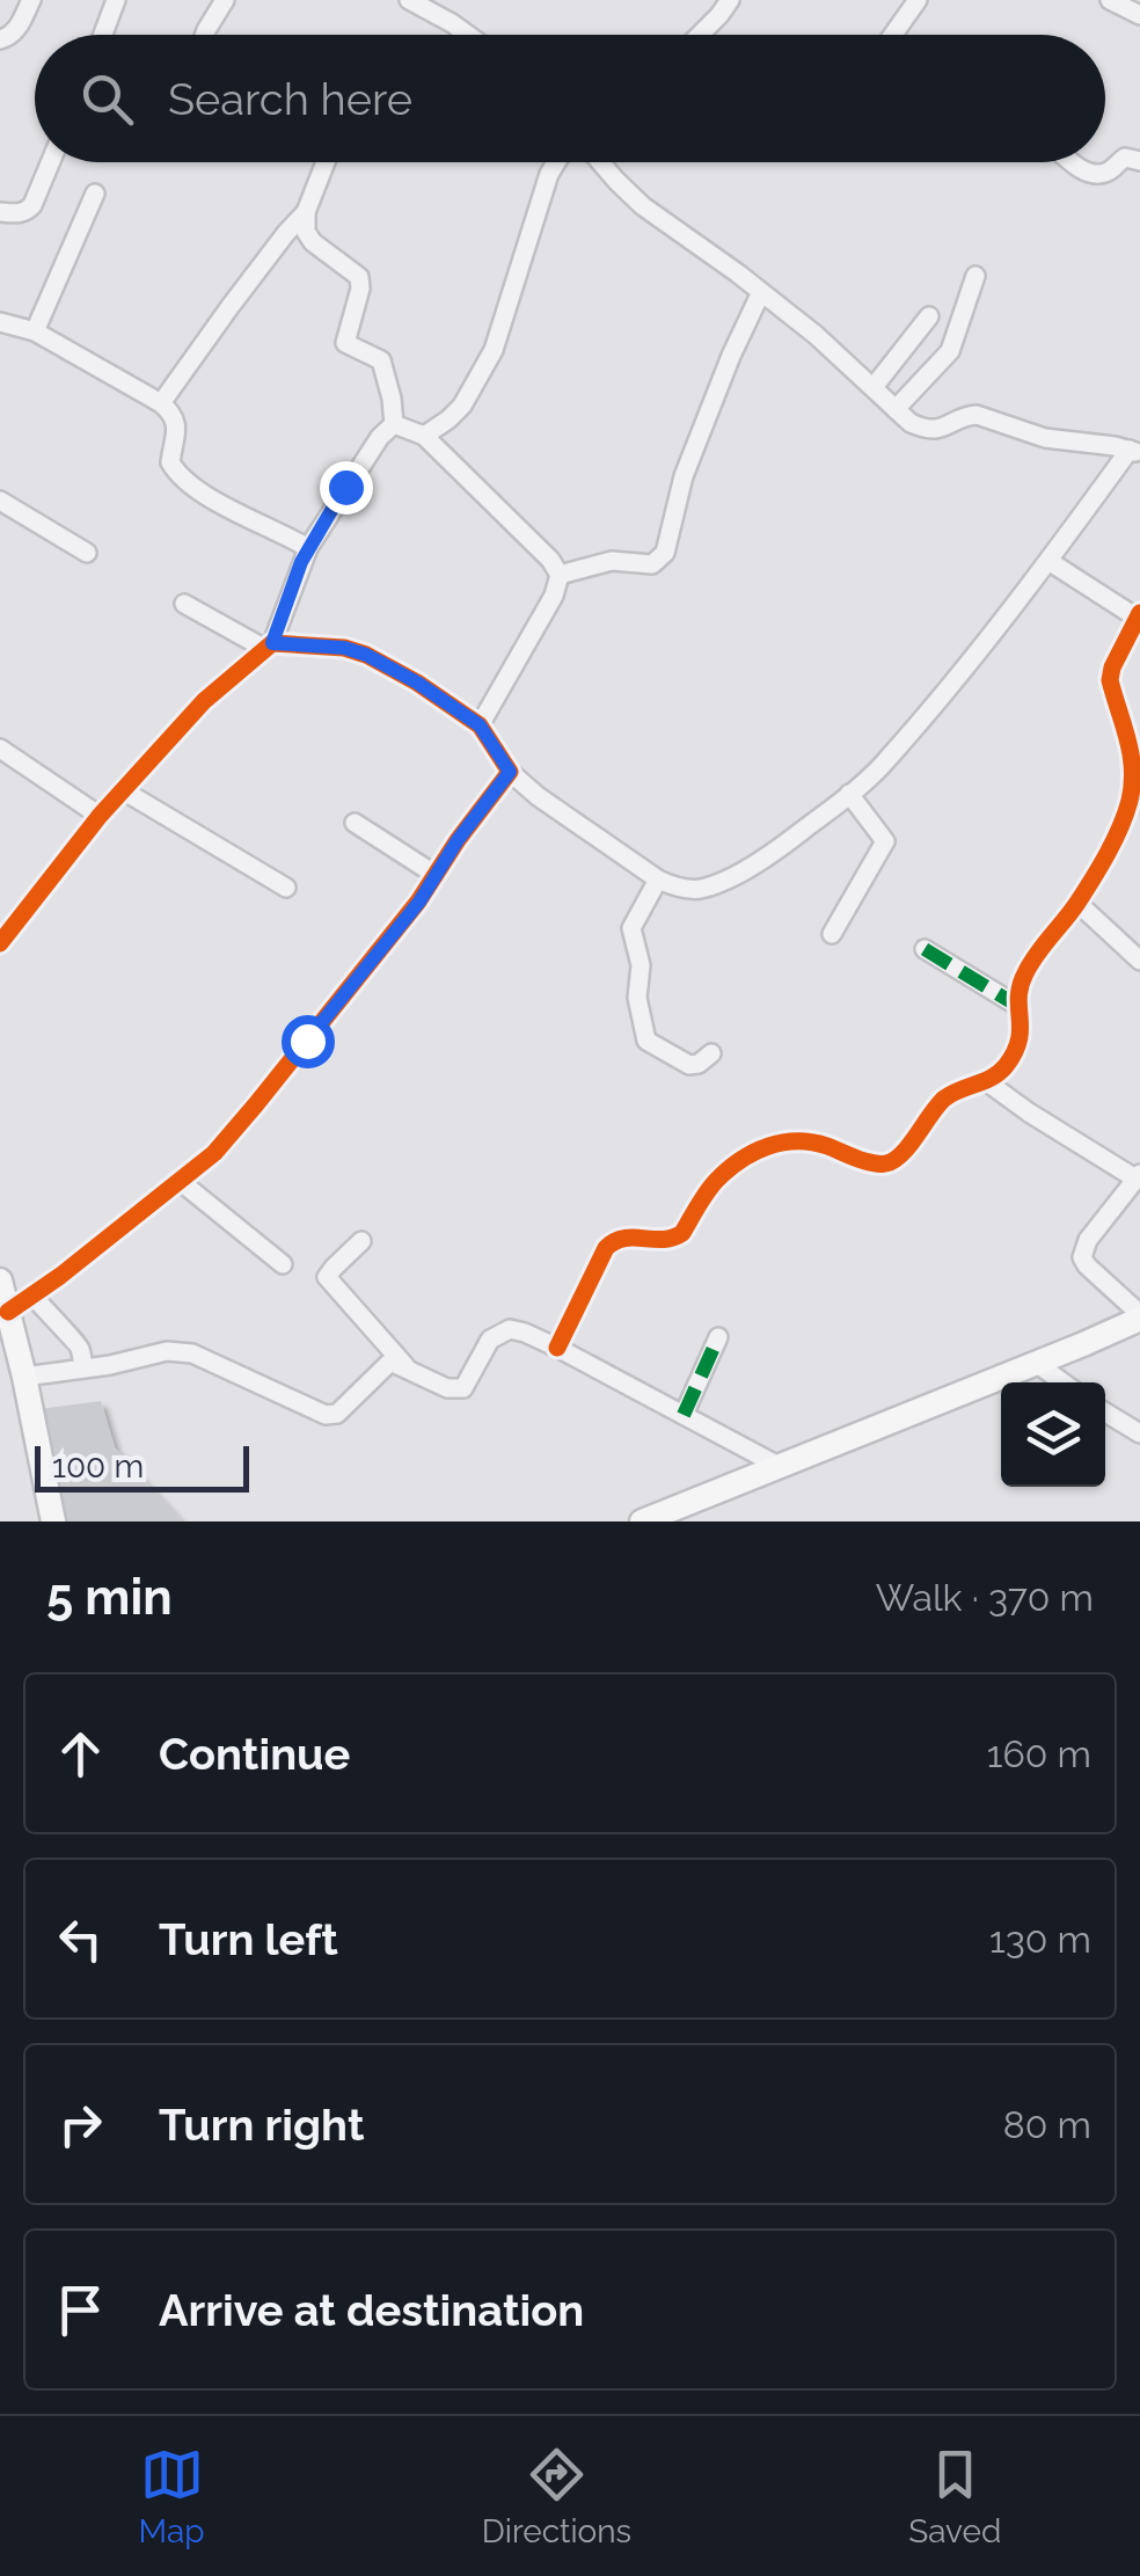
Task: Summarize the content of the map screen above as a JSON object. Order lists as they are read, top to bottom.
{
  "scale_bar": "100 m",
  "page": {
    "search": "Search here",
    "scale": "100 m",
    "heading": ["5 min", "Walk · 370 m"],
    "list": [
      ["Continue", "160 m"],
      ["Turn left", "130 m"],
      ["Turn right", "80 m"],
      "Arrive at destination"
    ],
    "nav": ["Map", "Directions", "Saved"]
  }
}
